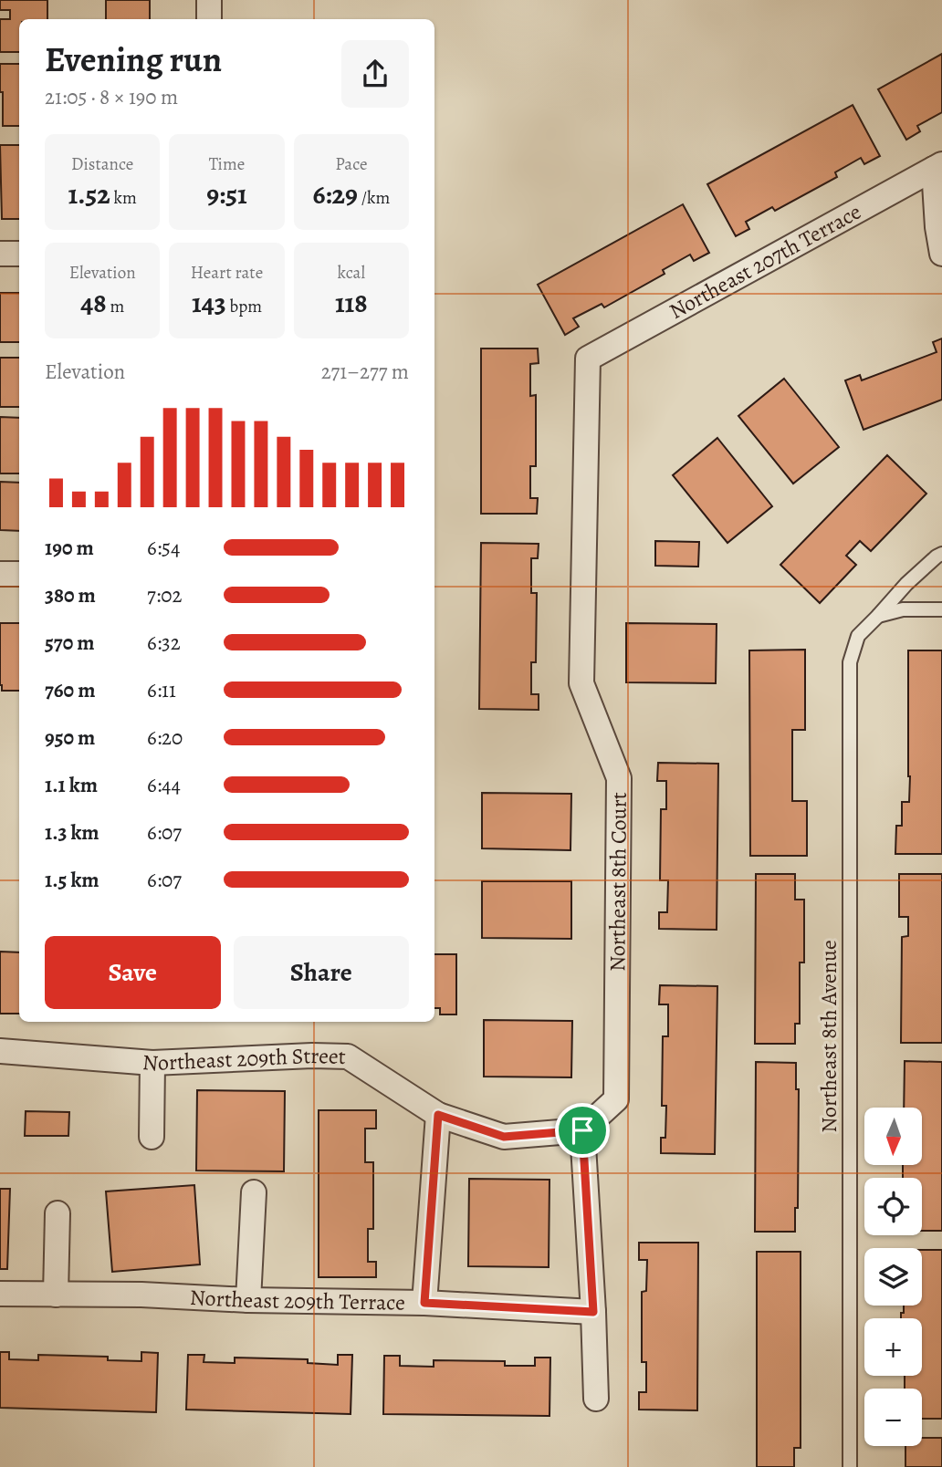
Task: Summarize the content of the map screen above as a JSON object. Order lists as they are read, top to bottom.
{
  "streets": {
    "street": [
      "Northeast 207th Terrace",
      "Northeast 8th Court",
      "Northeast 209th Street",
      "Northeast 209th Terrace"
    ],
    "lane": ["Northeast 8th Avenue"]
  },
  "crossings": [
    ["Northeast 207th Terrace", "Northeast 8th Court"],
    ["Northeast 8th Court", "Northeast 209th Street"]
  ],
  "north": "bottom",
  "page": {
    "heading": ["Evening run", "21:05 · 8 × 190 m"],
    "stats": [
      ["Distance", "1.52 km"],
      ["Time", "9:51"],
      ["Pace", "6:29 /km"],
      ["Elevation", "48 m"],
      ["Heart rate", "143 bpm"],
      ["kcal", "118"]
    ],
    "chart": ["Elevation", "271–277 m"],
    "list": [
      {
        "name": "190 m",
        "note": "6:54"
      },
      {
        "name": "380 m",
        "note": "7:02"
      },
      {
        "name": "570 m",
        "note": "6:32"
      },
      {
        "name": "760 m",
        "note": "6:11"
      },
      {
        "name": "950 m",
        "note": "6:20"
      },
      {
        "name": "1.1 km",
        "note": "6:44"
      },
      {
        "name": "1.3 km",
        "note": "6:07"
      },
      {
        "name": "1.5 km",
        "note": "6:07"
      }
    ],
    "buttons": ["Save", "Share"],
    "map_buttons": ["+", "−"]
  }
}
